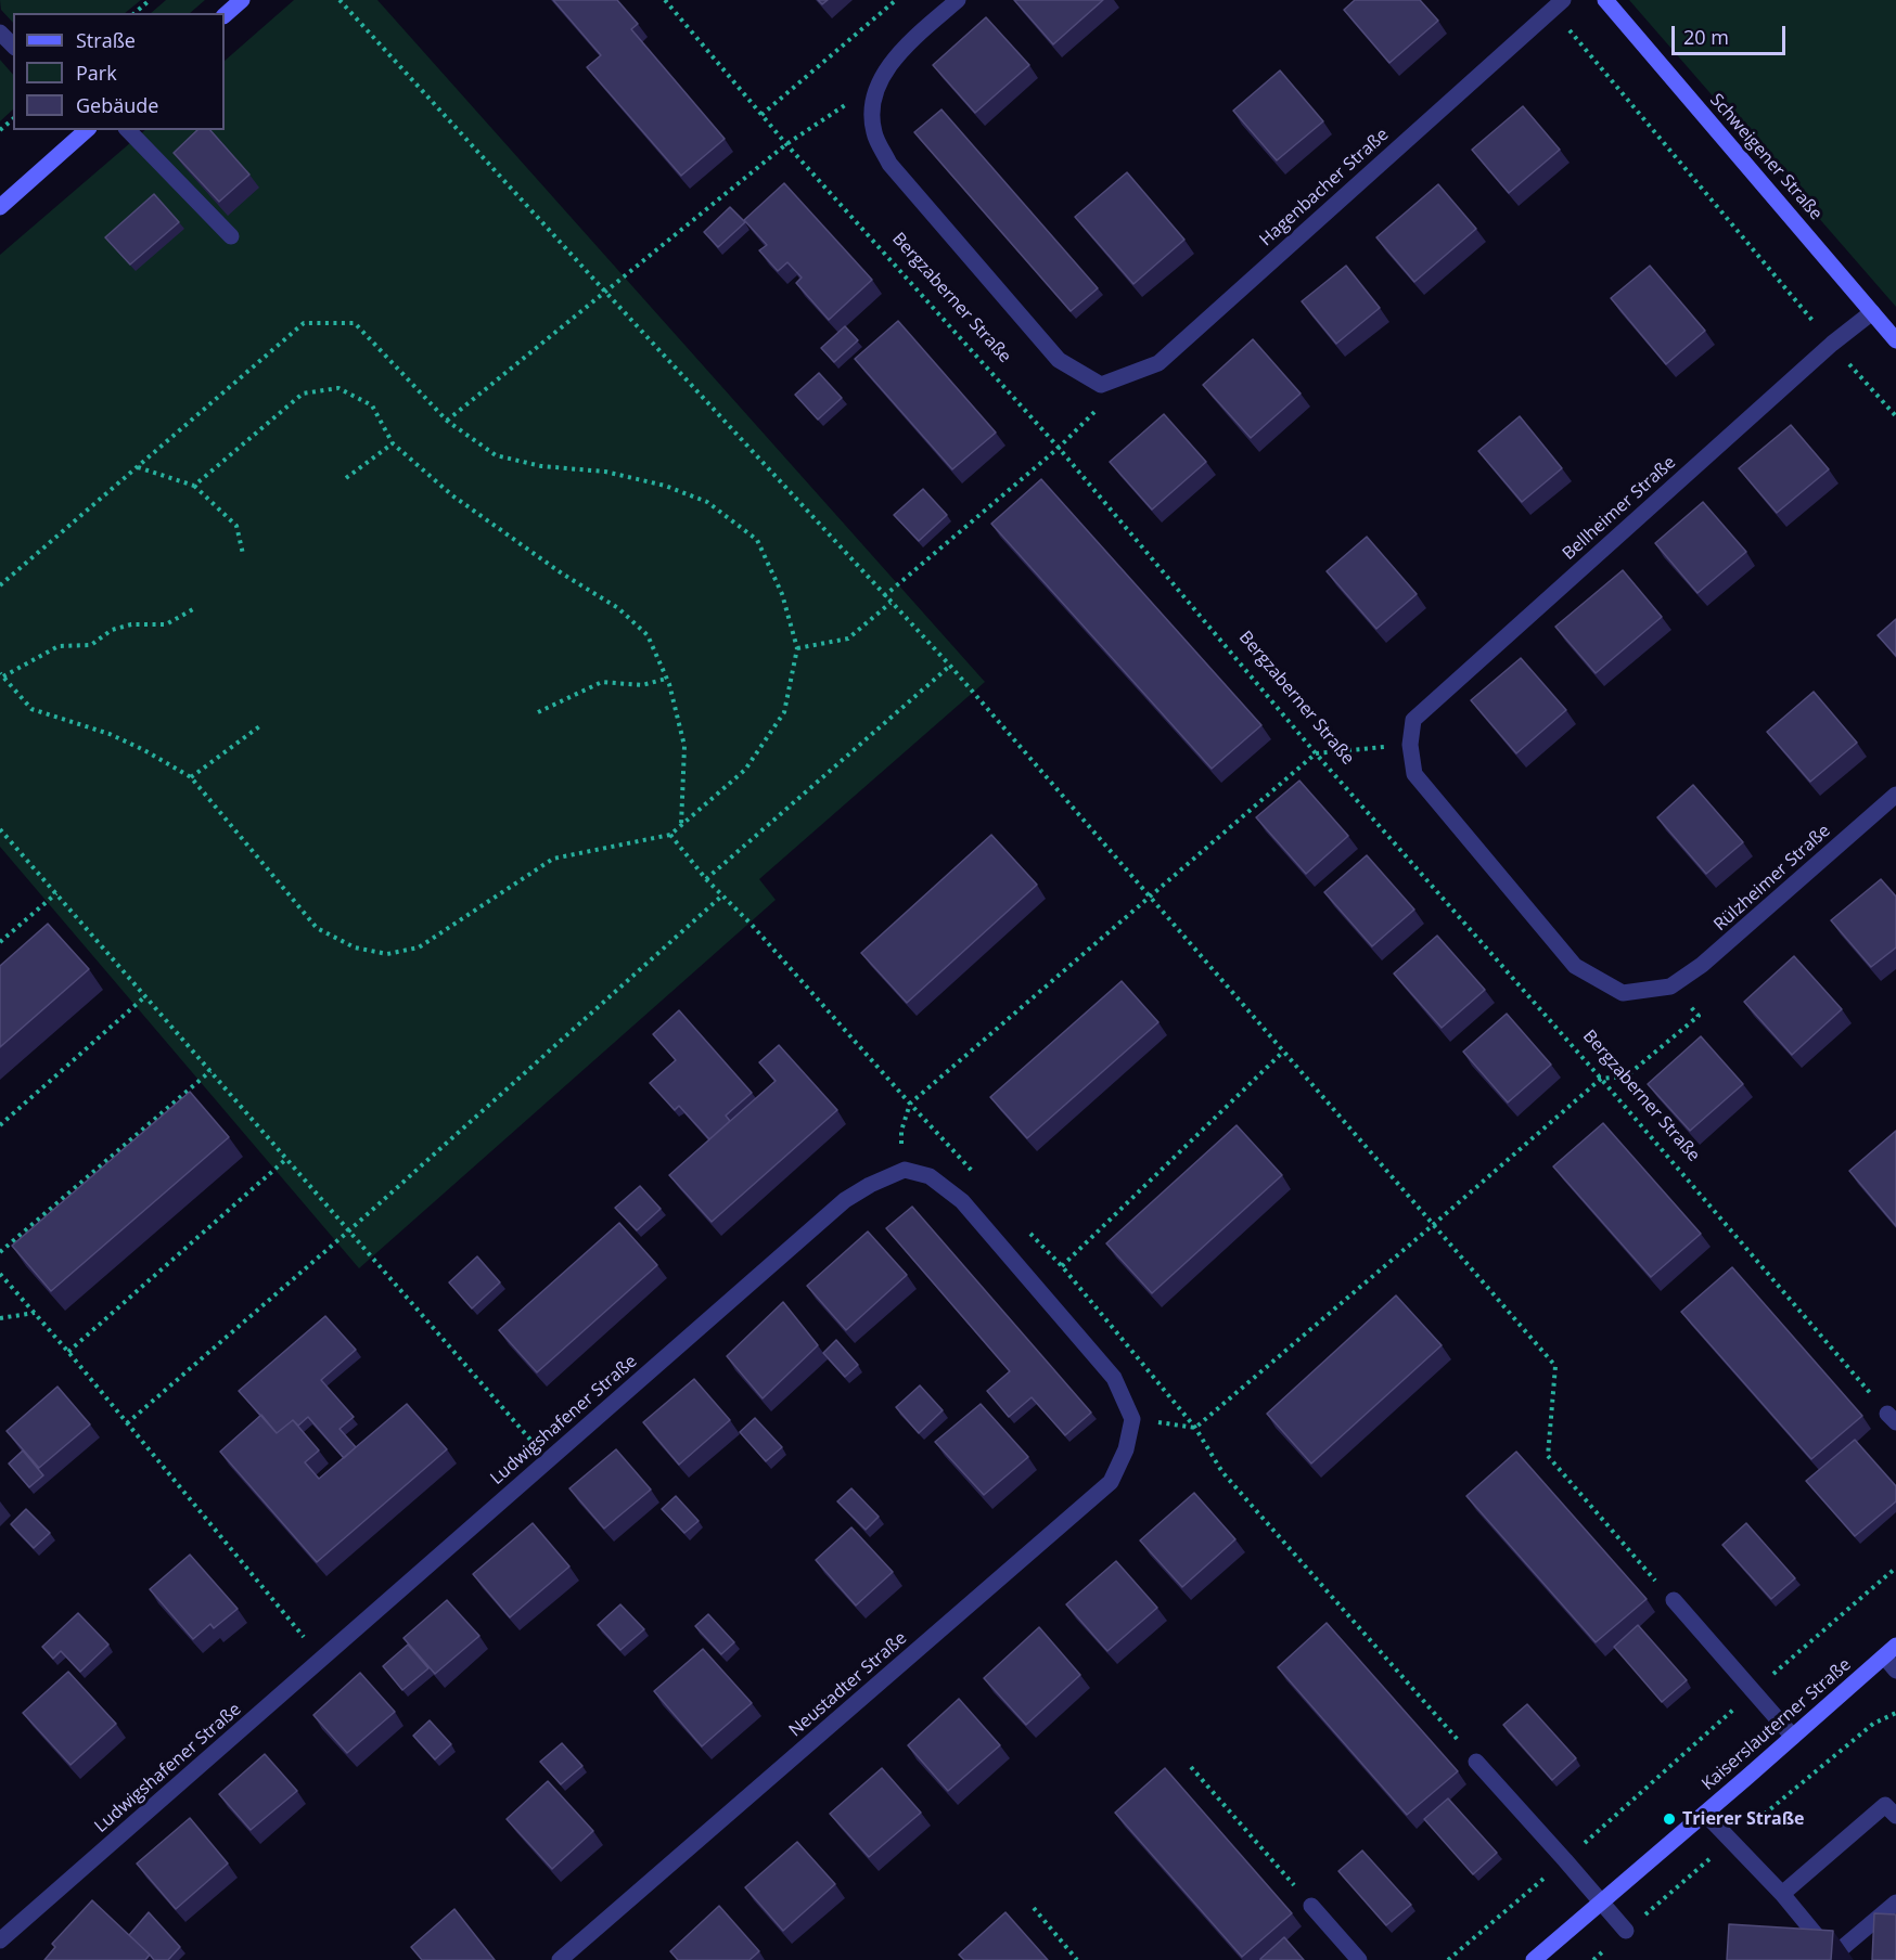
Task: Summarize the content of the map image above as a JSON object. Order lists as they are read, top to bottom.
{
  "streets": {
    "main road": ["Schweigener Straße", "Kaiserslauterner Straße"],
    "street": [
      "Hagenbacher Straße",
      "Bellheimer Straße",
      "Rülzheimer Straße",
      "Ludwigshafener Straße",
      "Neustadter Straße"
    ],
    "path": ["Bergzaberner Straße"]
  },
  "crossings": [
    ["Schweigener Straße", "Bellheimer Straße"]
  ],
  "places": ["Trierer Straße"],
  "legend": ["Straße", "Park", "Gebäude"],
  "scale_bar": "20 m"
}
